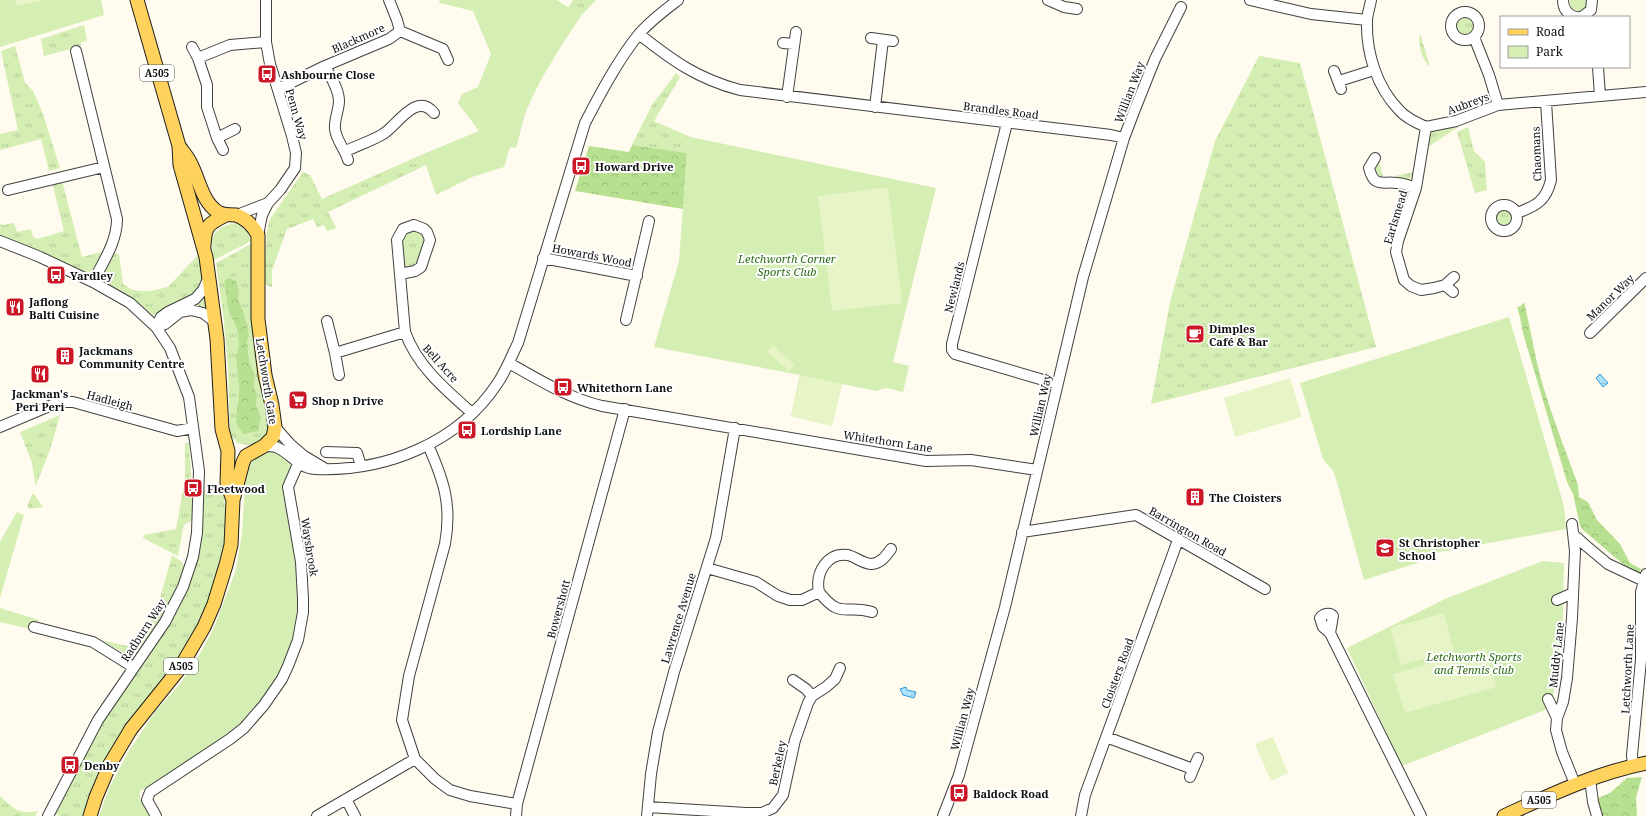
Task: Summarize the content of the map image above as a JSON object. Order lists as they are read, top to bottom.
{
  "streets": {
    "main road": ["A505", "Letchworth Gate"],
    "street": [
      "Blackmore",
      "Willian Way",
      "Aubreys",
      "Brandles Road",
      "Penn Way",
      "Chaomans",
      "Earlsmead",
      "Howards Wood",
      "Newlands",
      "Manor Way",
      "Bell Acre",
      "Hadleigh",
      "Whitethorn Lane",
      "Barrington Road",
      "Waysbrook",
      "Bowershott",
      "Lawrence Avenue",
      "Radburn Way",
      "Muddy Lane",
      "Letchworth Lane",
      "Cloisters Road",
      "Berkeley"
    ]
  },
  "crossings": [
    ["Blackmore", "Penn Way"],
    ["A505", "Penn Way"],
    ["A505", "Muddy Lane"],
    ["A505", "Letchworth Lane"],
    ["Willian Way", "Brandles Road"],
    ["Willian Way", "Newlands"],
    ["Willian Way", "Whitethorn Lane"],
    ["Willian Way", "Barrington Road"],
    ["Aubreys", "Chaomans"],
    ["Aubreys", "Earlsmead"],
    ["Brandles Road", "Newlands"],
    ["Penn Way", "Letchworth Gate"],
    ["Hadleigh", "Radburn Way"],
    ["Whitethorn Lane", "Bowershott"],
    ["Whitethorn Lane", "Lawrence Avenue"],
    ["Barrington Road", "Cloisters Road"],
    ["Lawrence Avenue", "Berkeley"],
    ["Muddy Lane", "Letchworth Lane"]
  ],
  "parks": ["Letchworth Corner Sports Club", "Letchworth Sports and Tennis club"],
  "places": {
    "bus stop": [
      "Ashbourne Close",
      "Howard Drive",
      "Yardley",
      "Whitethorn Lane",
      "Lordship Lane",
      "Fleetwood",
      "Denby",
      "Baldock Road"
    ],
    "restaurant": ["Jaflong Balti Cuisine", "Jackman's Peri Peri"],
    "cafe": ["Dimples Café & Bar"],
    "building": ["Jackmans Community Centre", "The Cloisters"],
    "supermarket": ["Shop n Drive"],
    "school or university": ["St Christopher School"]
  },
  "legend": ["Road", "Park"]
}
